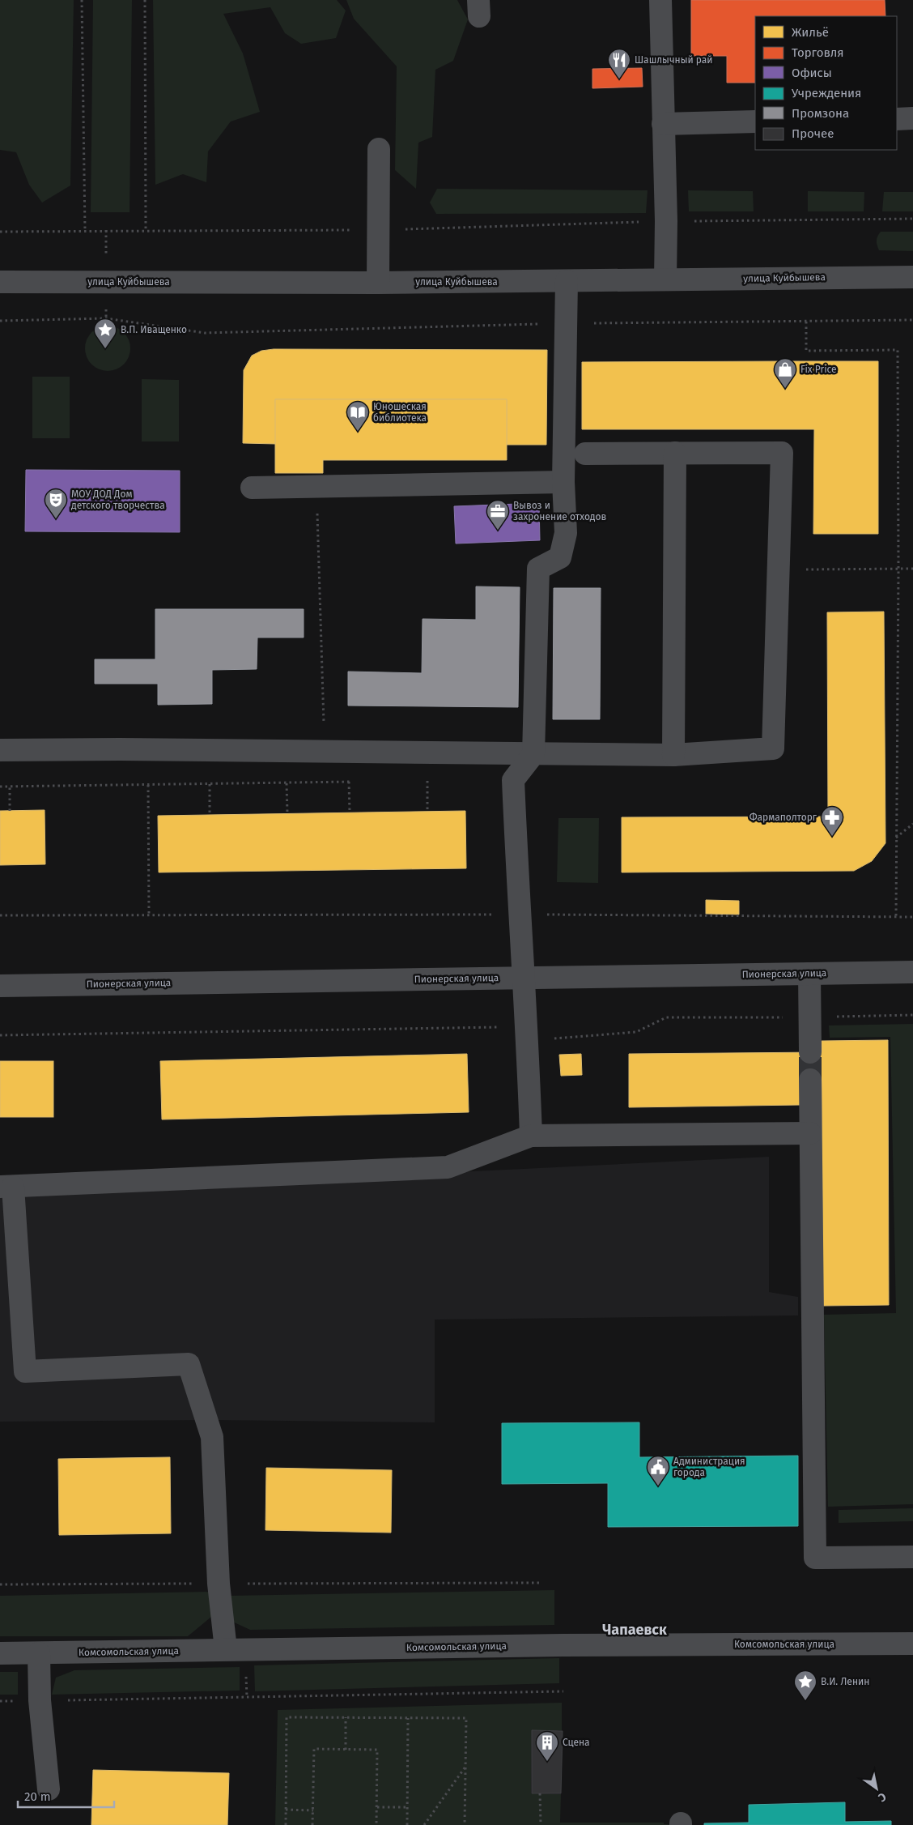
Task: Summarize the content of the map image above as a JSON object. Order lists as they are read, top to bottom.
{
  "streets": {
    "street": ["улица Куйбышева", "Пионерская улица", "Комсомольская улица"]
  },
  "districts": ["Чапаевск"],
  "places": {
    "restaurant": ["Шашлычный рай"],
    "place": ["В.П. Иващенко", "В.И. Ленин"],
    "shop": ["Fix Price"],
    "library": ["Юношеская библиотека"],
    "theatre": ["МОУ ДОД Дом детского творчества"],
    "office": ["Вывоз и захронение отходов"],
    "pharmacy": ["Фармаполторг"],
    "public building": ["Администрация города"],
    "building": ["Сцена"]
  },
  "legend": [
    "Жильё",
    "Торговля",
    "Офисы",
    "Учреждения",
    "Промзона",
    "Прочее"
  ],
  "scale_bar": "20 m",
  "north": "bottom right"
}
